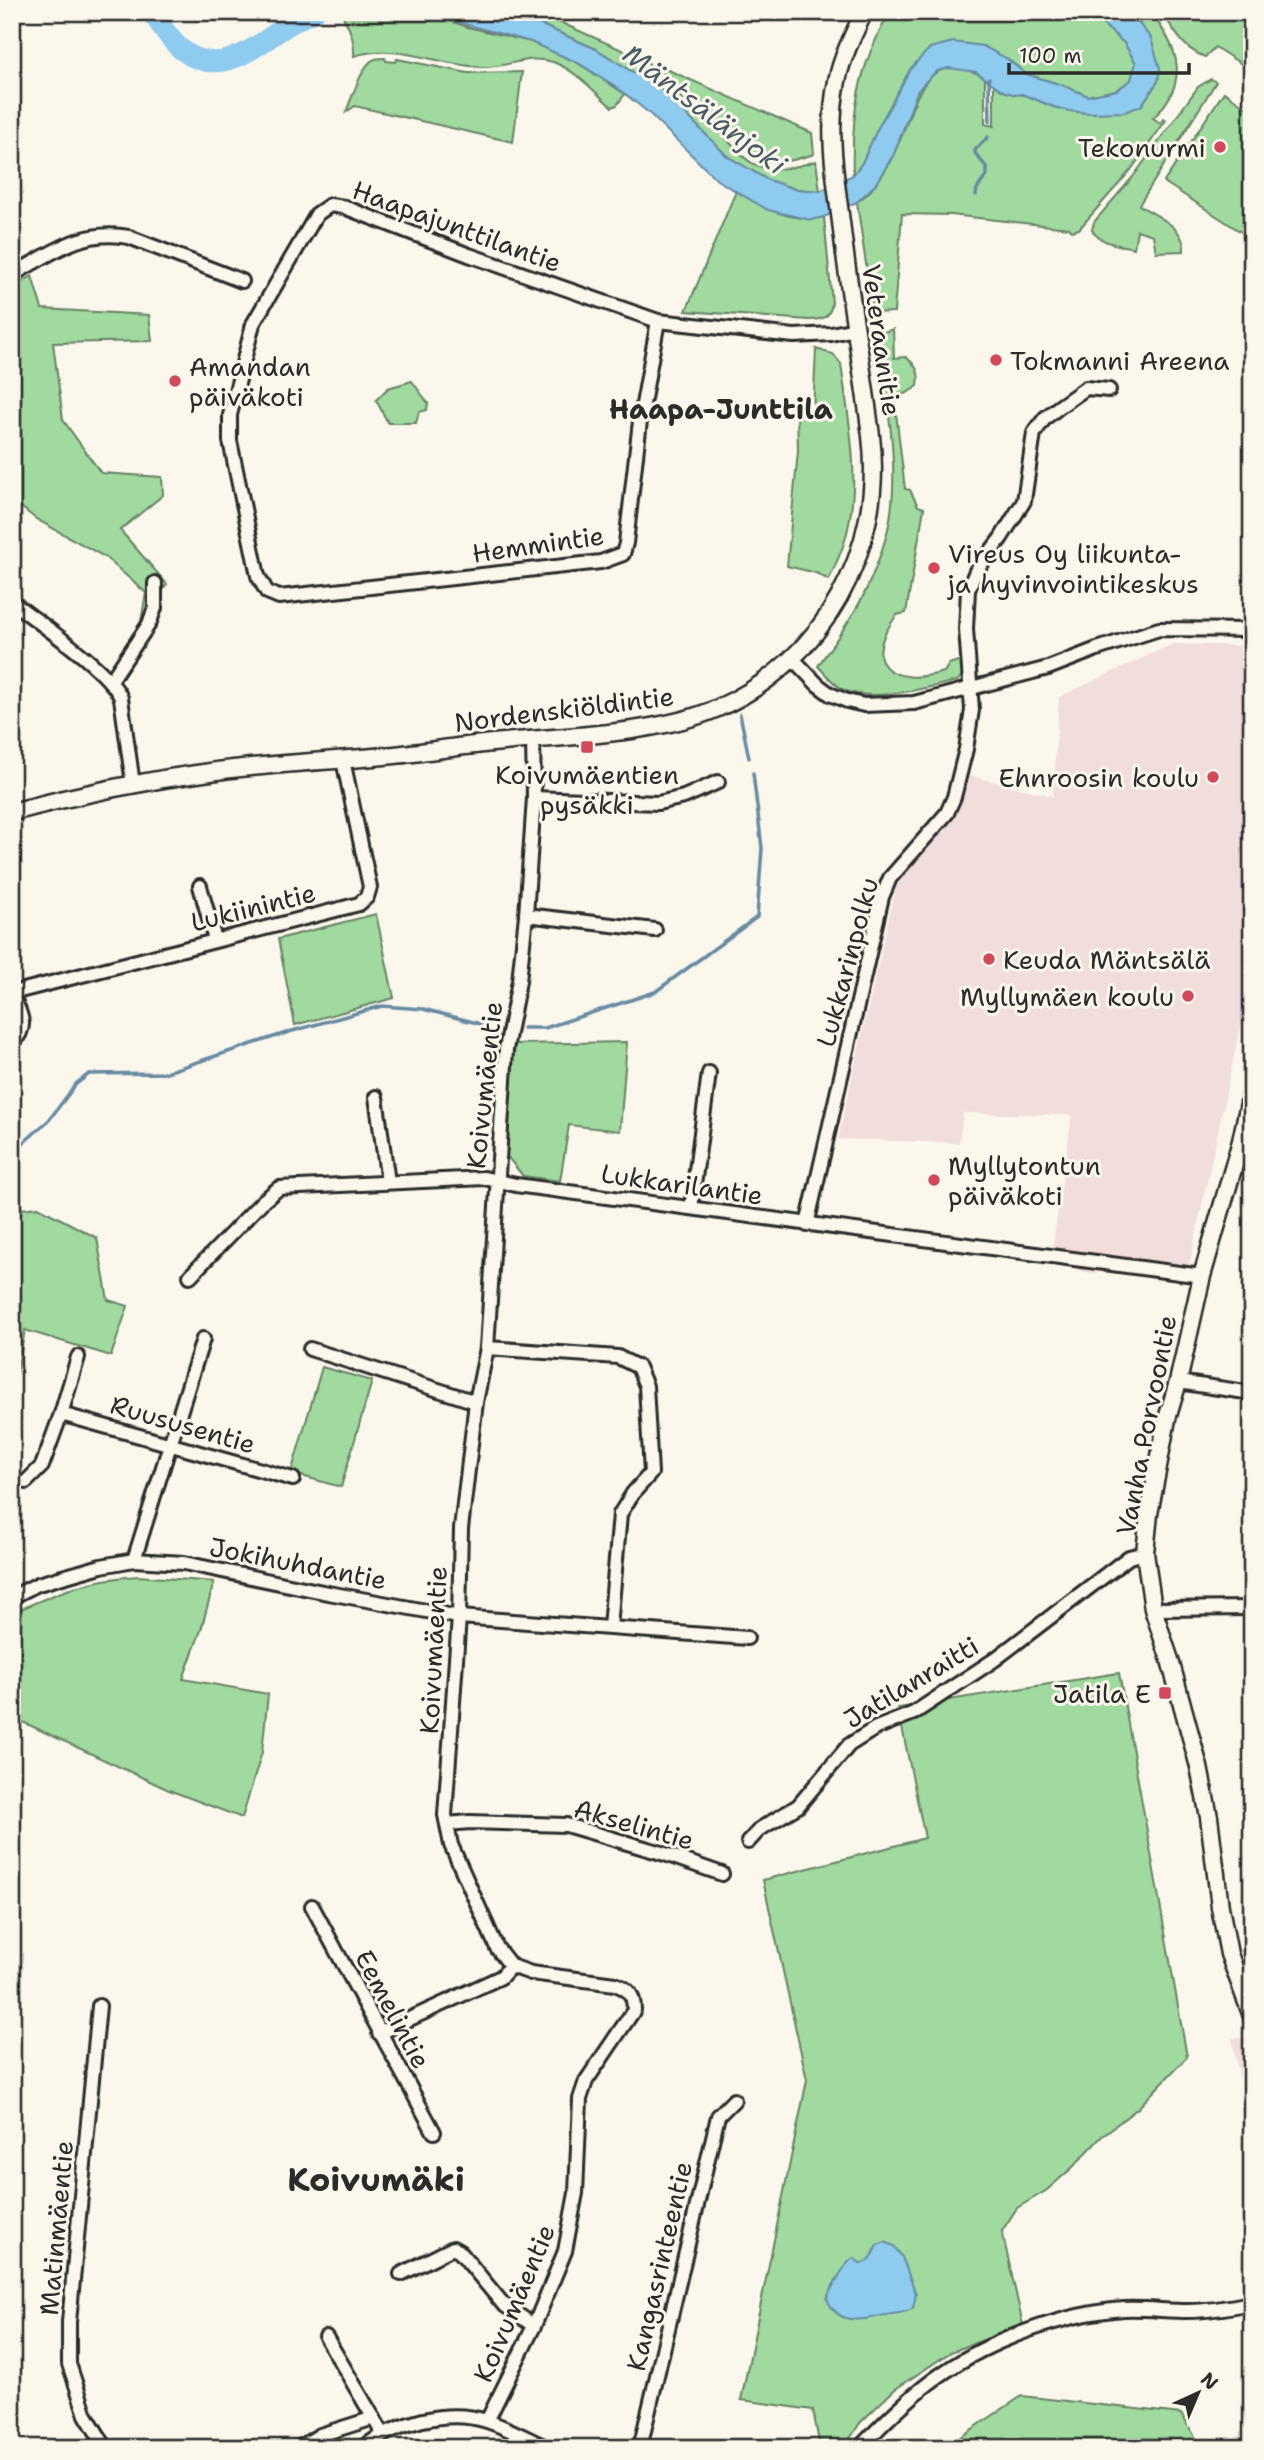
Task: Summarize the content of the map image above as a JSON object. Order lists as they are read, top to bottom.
{
  "streets": {
    "main road": ["Veteraanitie", "Nordenskiöldintie", "Vanha Porvoontie"],
    "street": [
      "Haapajunttilantie",
      "Hemmintie",
      "Lukiinintie",
      "Lukkarinpolku",
      "Koivumäentie",
      "Lukkarilantie",
      "Ruususentie",
      "Jokihuhdantie",
      "Jatilanraitti",
      "Akselintie",
      "Eemelintie",
      "Matinmäentie",
      "Kangasrinteentie"
    ]
  },
  "crossings": [
    ["Haapajunttilantie", "Veteraanitie"],
    ["Haapajunttilantie", "Hemmintie"],
    ["Veteraanitie", "Nordenskiöldintie"],
    ["Nordenskiöldintie", "Lukiinintie"],
    ["Nordenskiöldintie", "Koivumäentie"],
    ["Lukkarinpolku", "Lukkarilantie"],
    ["Koivumäentie", "Lukkarilantie"],
    ["Koivumäentie", "Jokihuhdantie"],
    ["Koivumäentie", "Akselintie"],
    ["Lukkarilantie", "Vanha Porvoontie"],
    ["Vanha Porvoontie", "Jatilanraitti"]
  ],
  "districts": ["Haapa-Junttila", "Koivumäki"],
  "water": ["Mäntsälänjoki"],
  "places": {
    "other": [
      "Tekonurmi",
      "Tokmanni Areena",
      "Amandan päiväkoti",
      "Vireus Oy liikunta- ja hyvinvointikeskus",
      "Ehnroosin koulu",
      "Keuda Mäntsälä",
      "Myllymäen koulu",
      "Myllytontun päiväkoti"
    ],
    "transit": ["Koivumäentien pysäkki", "Jatila E"]
  },
  "scale_bar": "100 m",
  "north": "top right"
}
